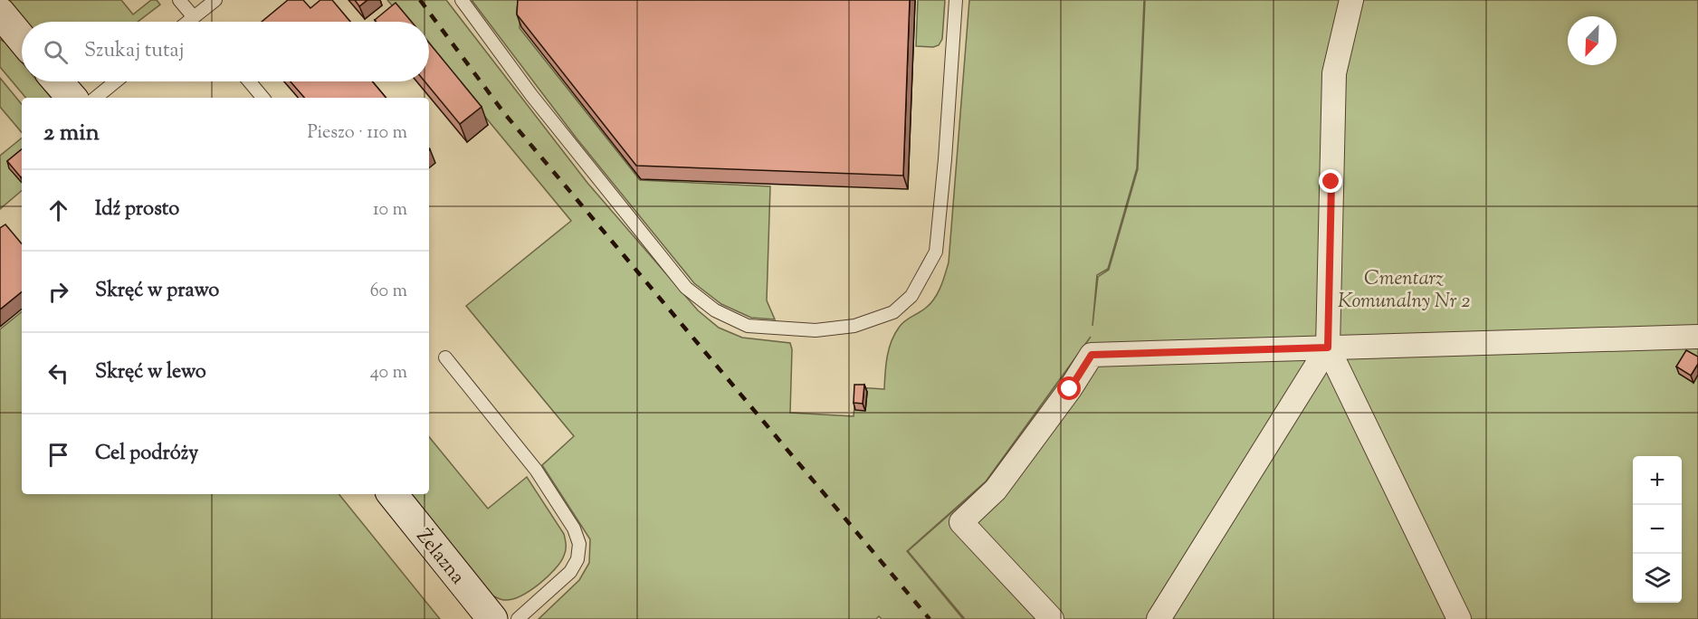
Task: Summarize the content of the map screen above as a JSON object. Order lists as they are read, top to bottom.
{
  "streets": {
    "street": ["Żelazna"]
  },
  "parks": ["Cmentarz Komunalny Nr 2"],
  "north": "bottom left",
  "page": {
    "search": "Szukaj tutaj",
    "heading": ["2 min", "Pieszo · 110 m"],
    "list": [
      ["Idź prosto", "10 m"],
      ["Skręć w prawo", "60 m"],
      ["Skręć w lewo", "40 m"],
      "Cel podróży"
    ],
    "map_buttons": ["+", "−"]
  }
}
